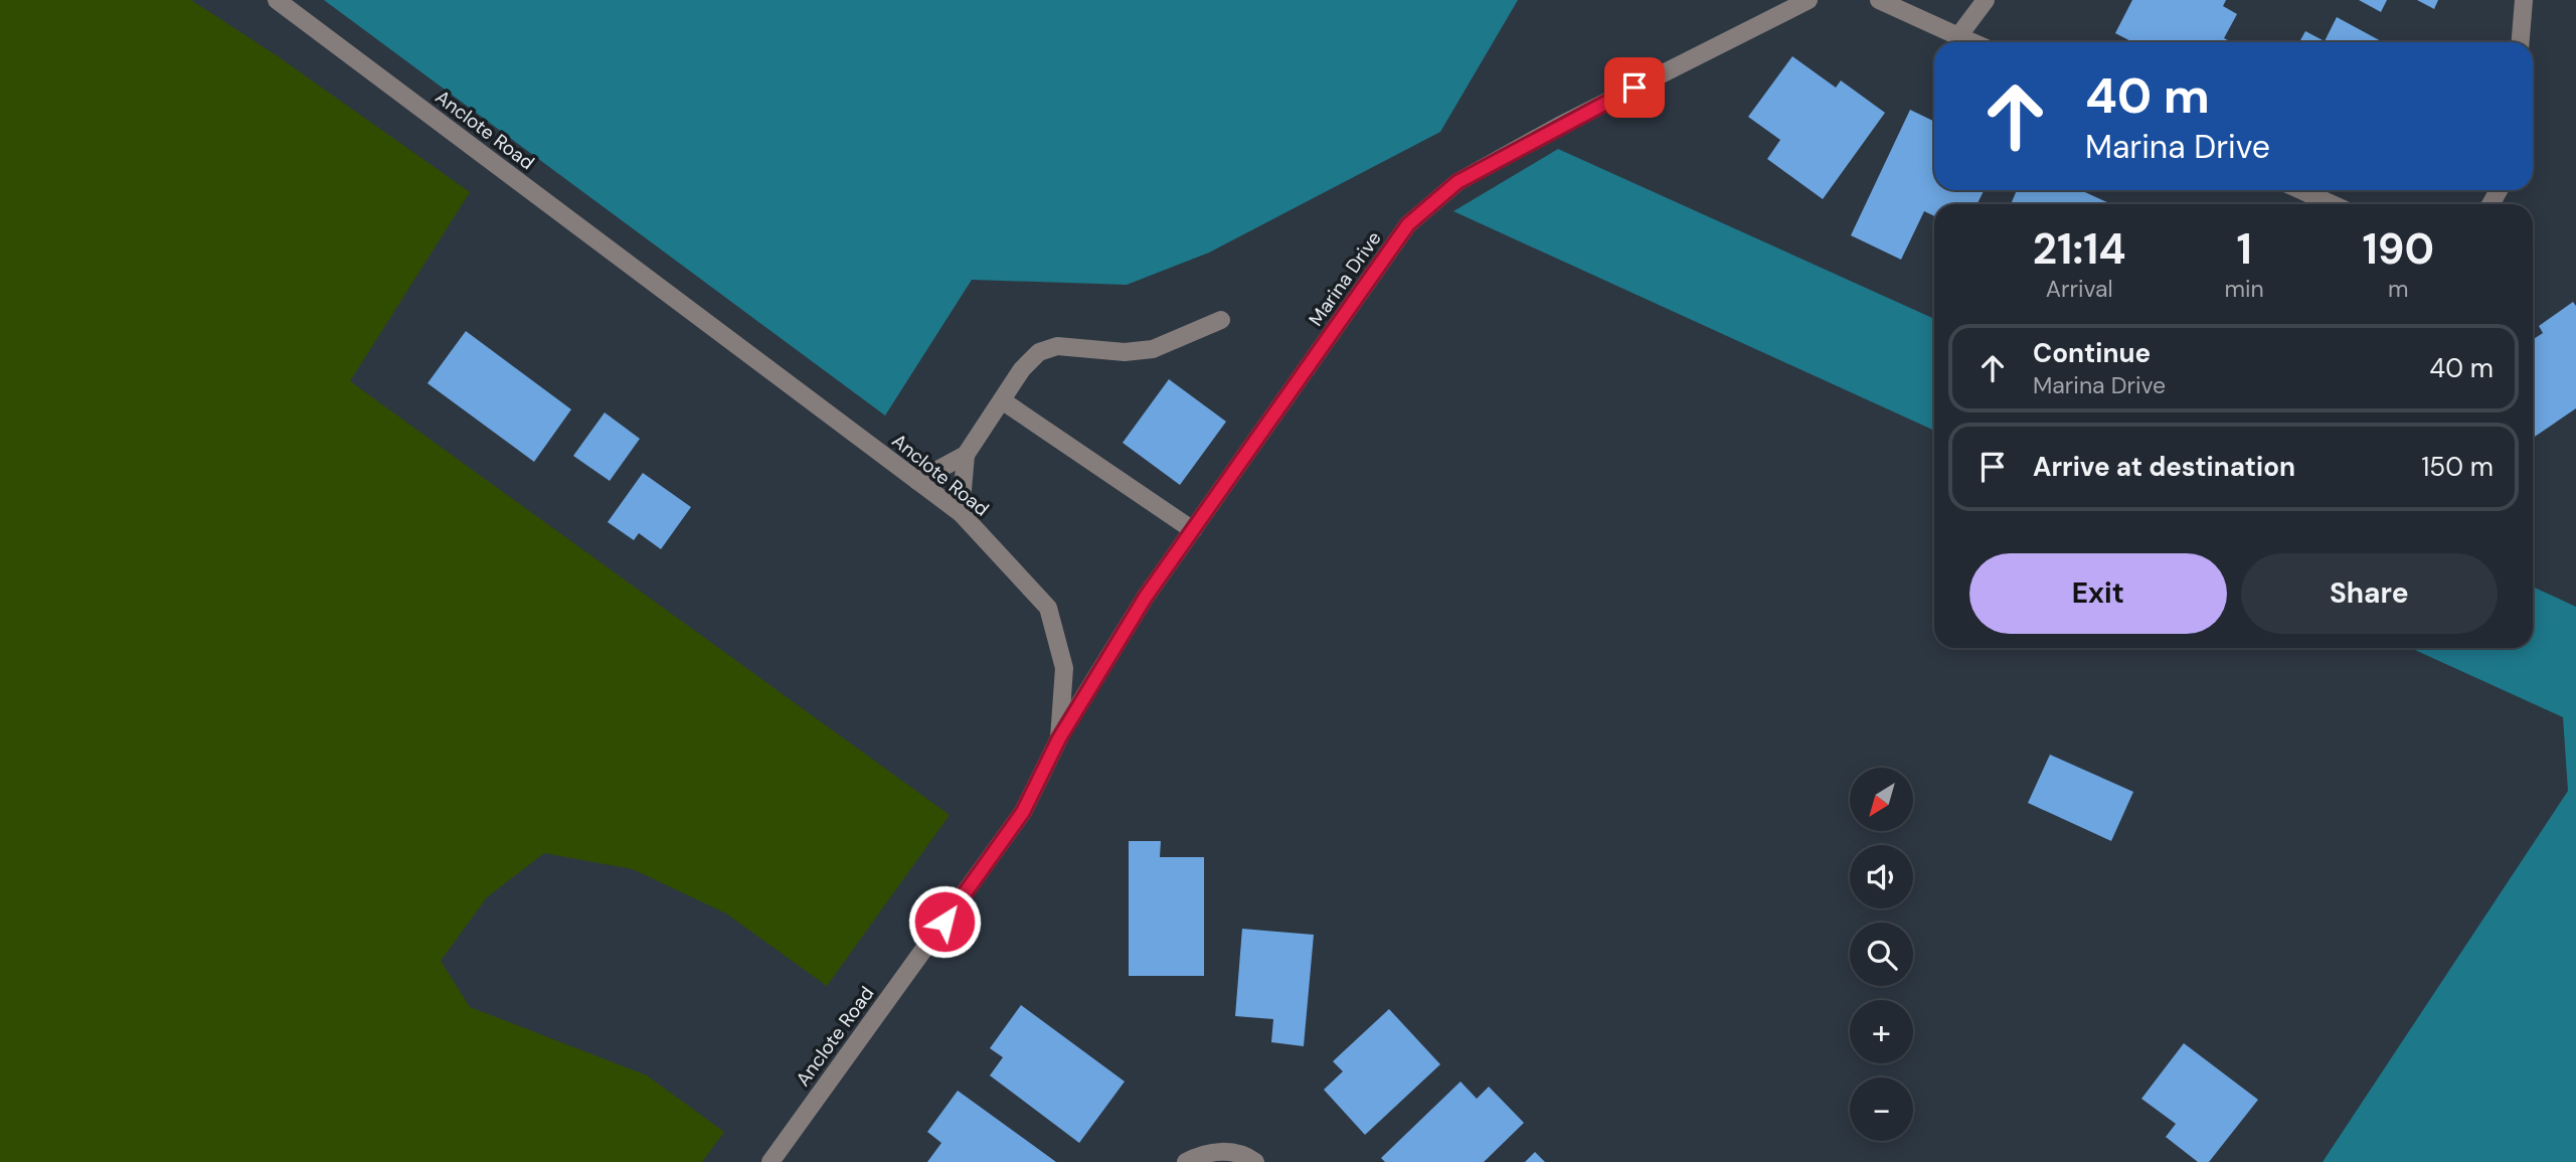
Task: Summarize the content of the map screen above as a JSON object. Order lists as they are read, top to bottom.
{
  "streets": {
    "street": ["Anclote Road", "Marina Drive"]
  },
  "crossings": [
    ["Anclote Road", "Marina Drive"]
  ],
  "north": "bottom left",
  "page": {
    "turn": ["40 m", "Marina Drive"],
    "eta": [
      "21:14",
      "Arrival",
      "1",
      "min",
      "190",
      "m"
    ],
    "list": [
      {
        "name": "Continue",
        "note": "Marina Drive",
        "value": "40 m"
      },
      {
        "name": "Arrive at destination",
        "value": "150 m"
      }
    ],
    "buttons": ["Exit", "Share"],
    "map_buttons": ["+", "−"]
  }
}
